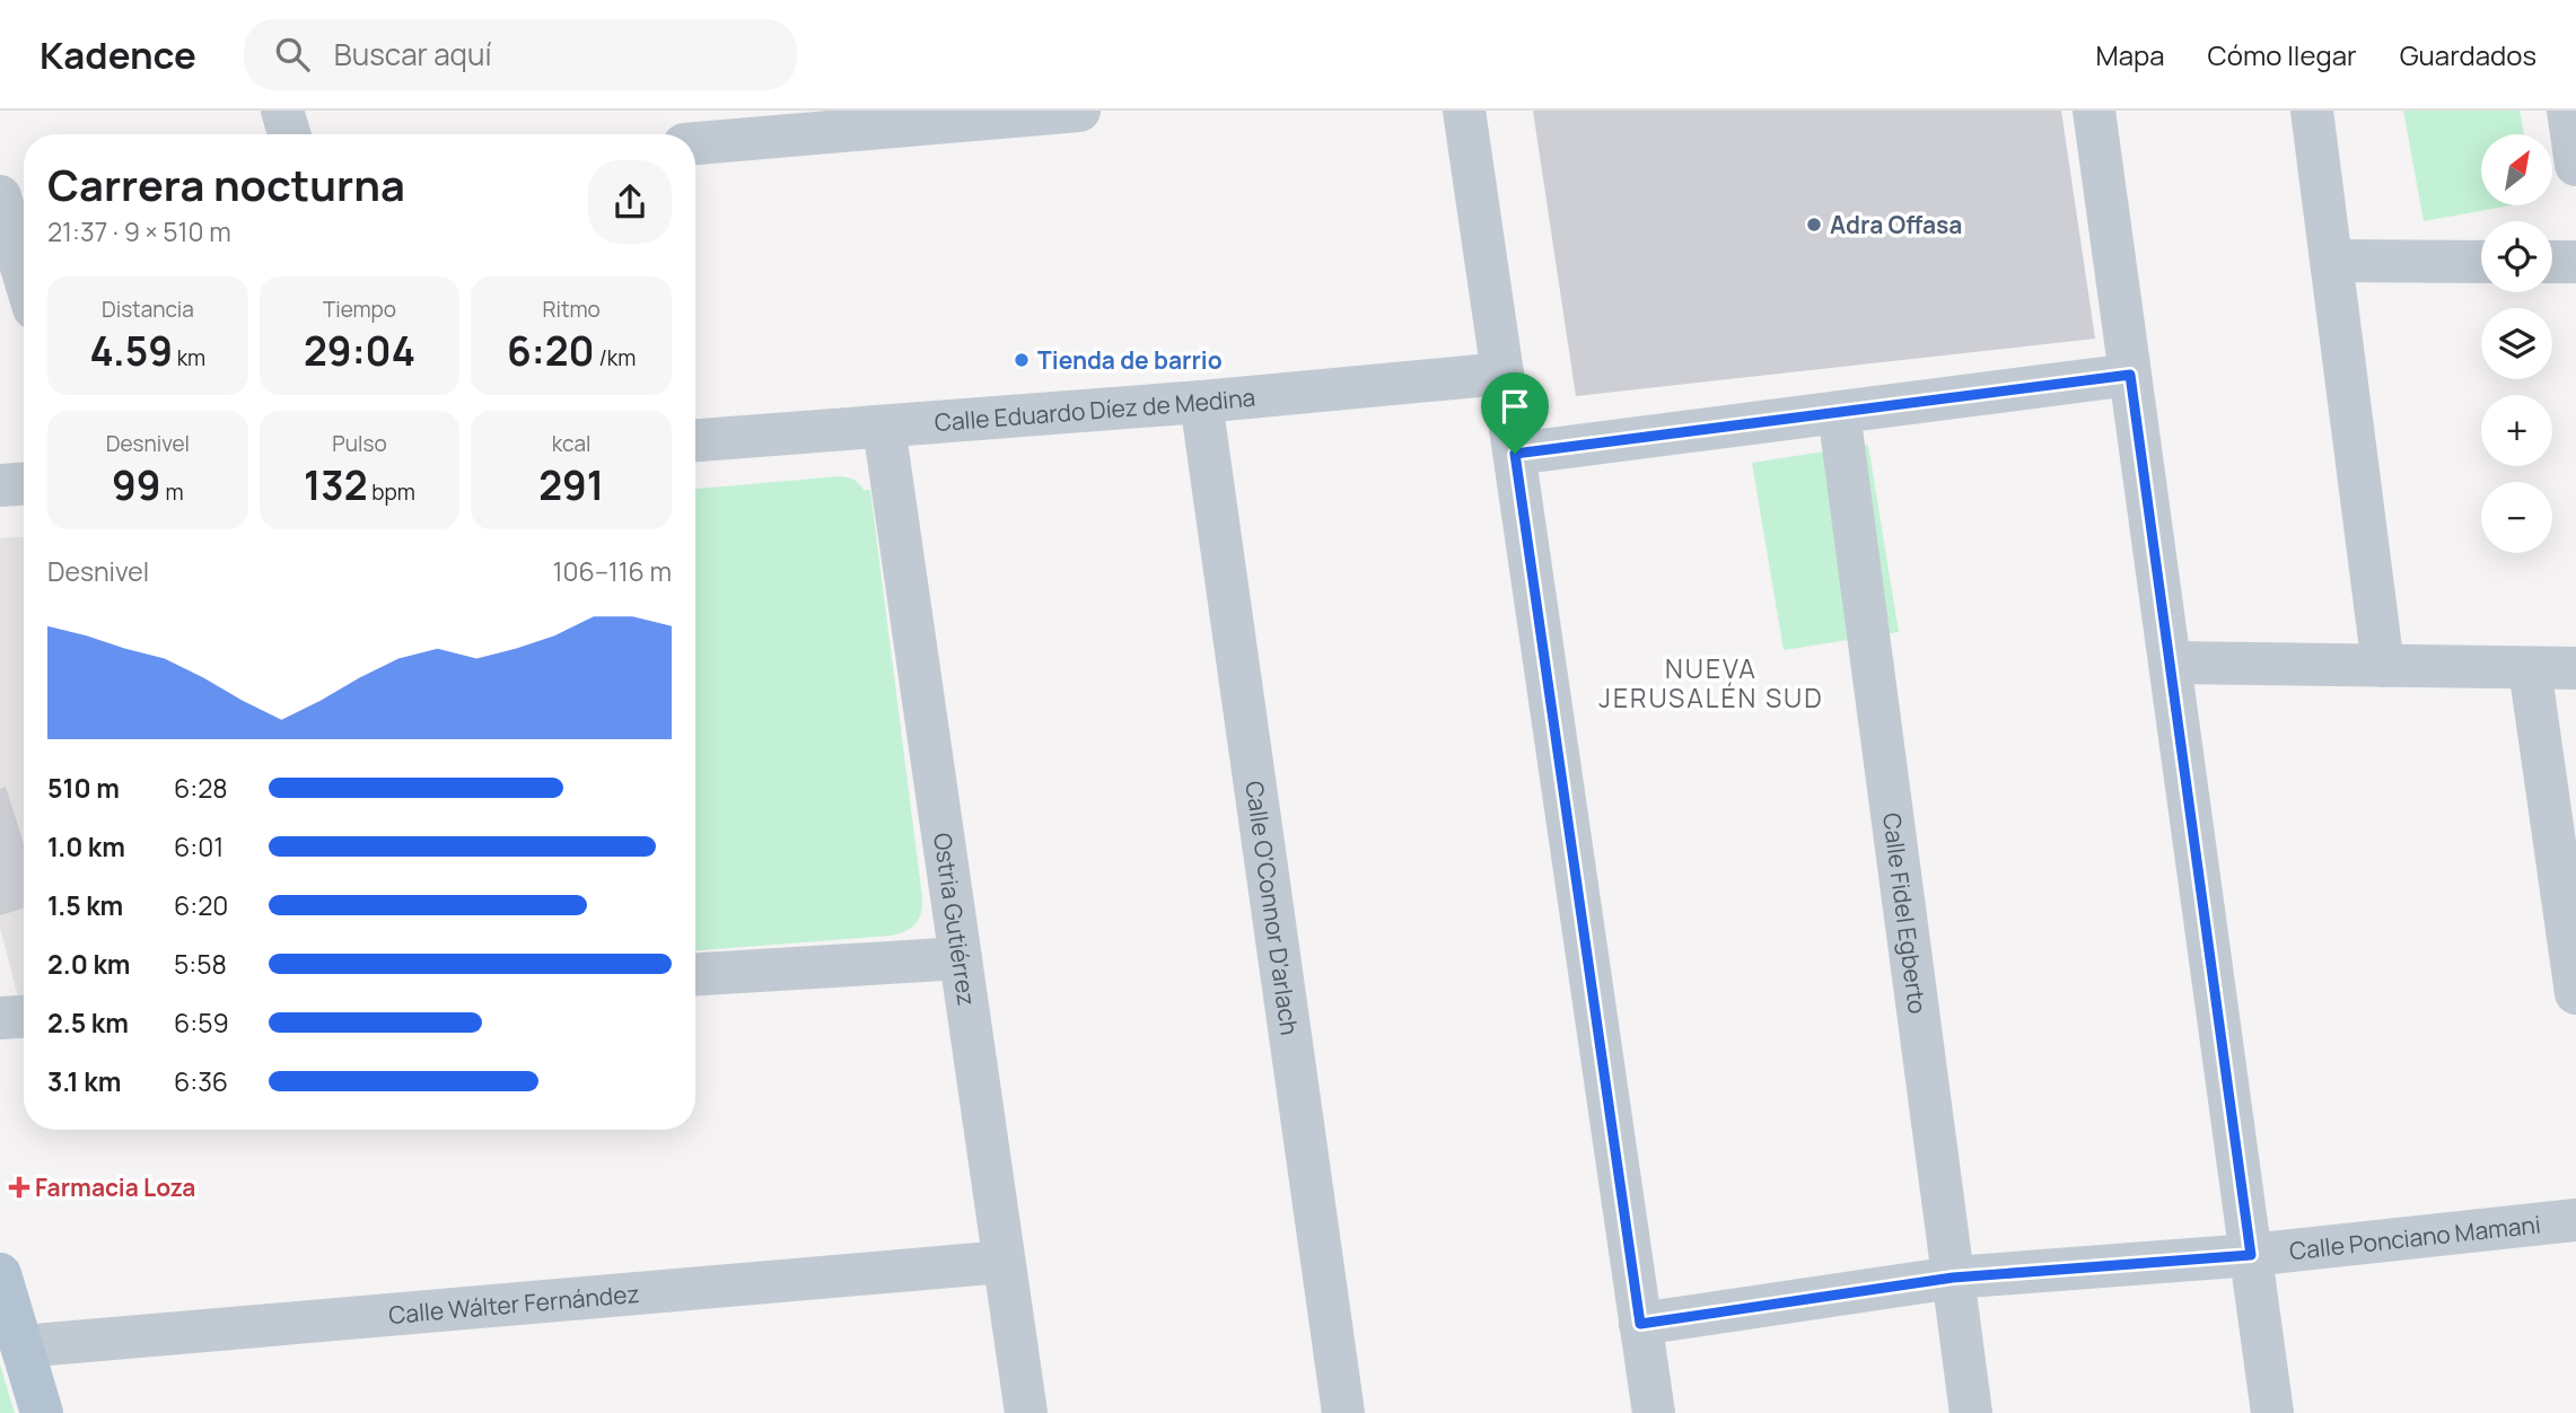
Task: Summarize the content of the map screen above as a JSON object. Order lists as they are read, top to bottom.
{
  "streets": {
    "street": [
      "Calle Eduardo Díez de Medina",
      "Calle O'Connor D'arlach",
      "Calle Fidel Egberto",
      "Ostria Gutiérrez",
      "Calle Ponciano Mamani",
      "Calle Wálter Fernández"
    ]
  },
  "crossings": [
    ["Calle Eduardo Díez de Medina", "Calle O'Connor D'arlach"],
    ["Calle Eduardo Díez de Medina", "Ostria Gutiérrez"],
    ["Calle Fidel Egberto", "Calle Ponciano Mamani"],
    ["Ostria Gutiérrez", "Calle Wálter Fernández"]
  ],
  "districts": ["NUEVA JERUSALÉN SUD"],
  "places": {
    "other": ["Adra Offasa", "Tienda de barrio"],
    "health": ["Farmacia Loza"]
  },
  "north": "top right",
  "page": {
    "header": "Kadence",
    "search": "Buscar aquí",
    "nav": ["Mapa", "Cómo llegar", "Guardados"],
    "map_buttons": ["+", "−"],
    "heading": ["Carrera nocturna", "21:37 · 9 × 510 m"],
    "stats": [
      ["Distancia", "4.59 km"],
      ["Tiempo", "29:04"],
      ["Ritmo", "6:20 /km"],
      ["Desnivel", "99 m"],
      ["Pulso", "132 bpm"],
      ["kcal", "291"]
    ],
    "chart": ["Desnivel", "106–116 m"],
    "list": [
      {
        "name": "510 m",
        "note": "6:28"
      },
      {
        "name": "1.0 km",
        "note": "6:01"
      },
      {
        "name": "1.5 km",
        "note": "6:20"
      },
      {
        "name": "2.0 km",
        "note": "5:58"
      },
      {
        "name": "2.5 km",
        "note": "6:59"
      },
      {
        "name": "3.1 km",
        "note": "6:36"
      }
    ]
  }
}
